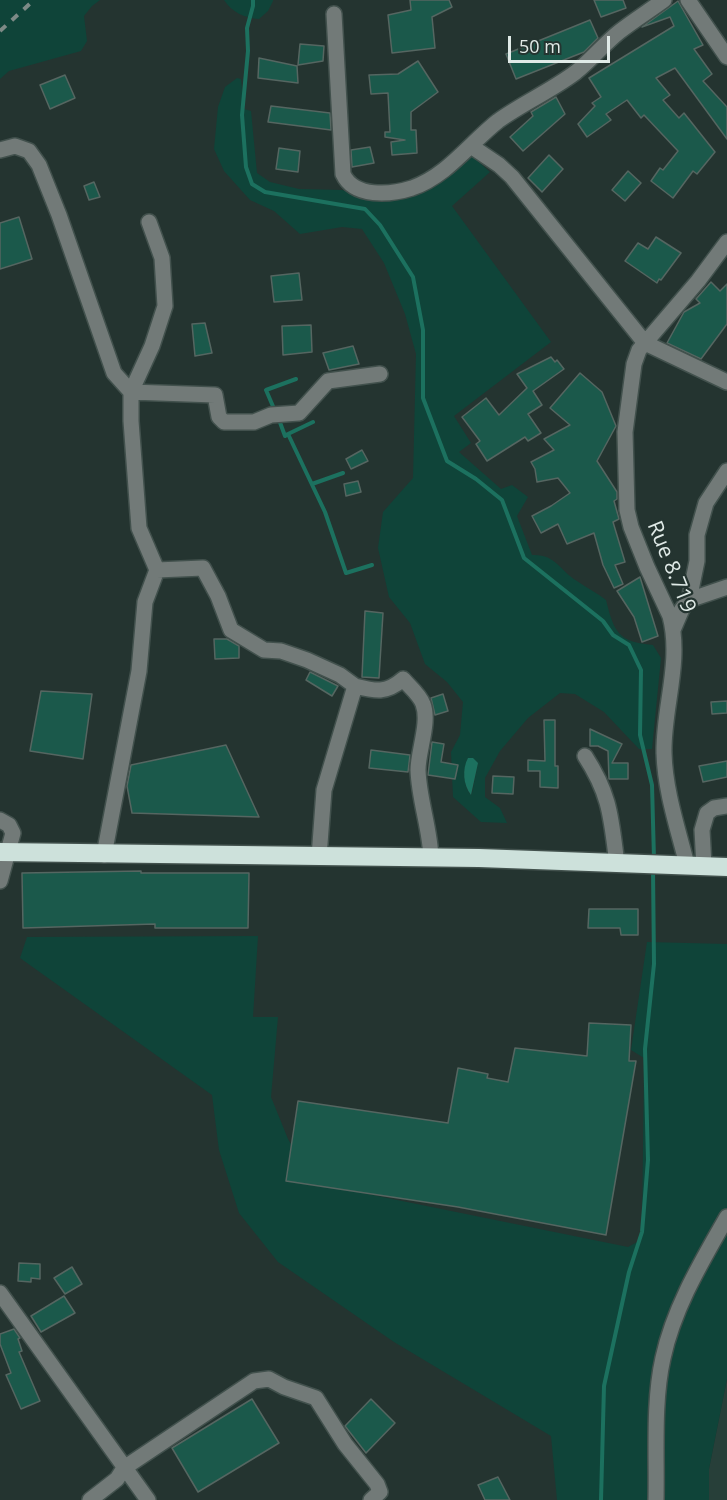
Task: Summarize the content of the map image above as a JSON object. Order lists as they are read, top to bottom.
{
  "streets": {
    "street": ["Rue 8.719"]
  },
  "scale_bar": "50 m"
}
